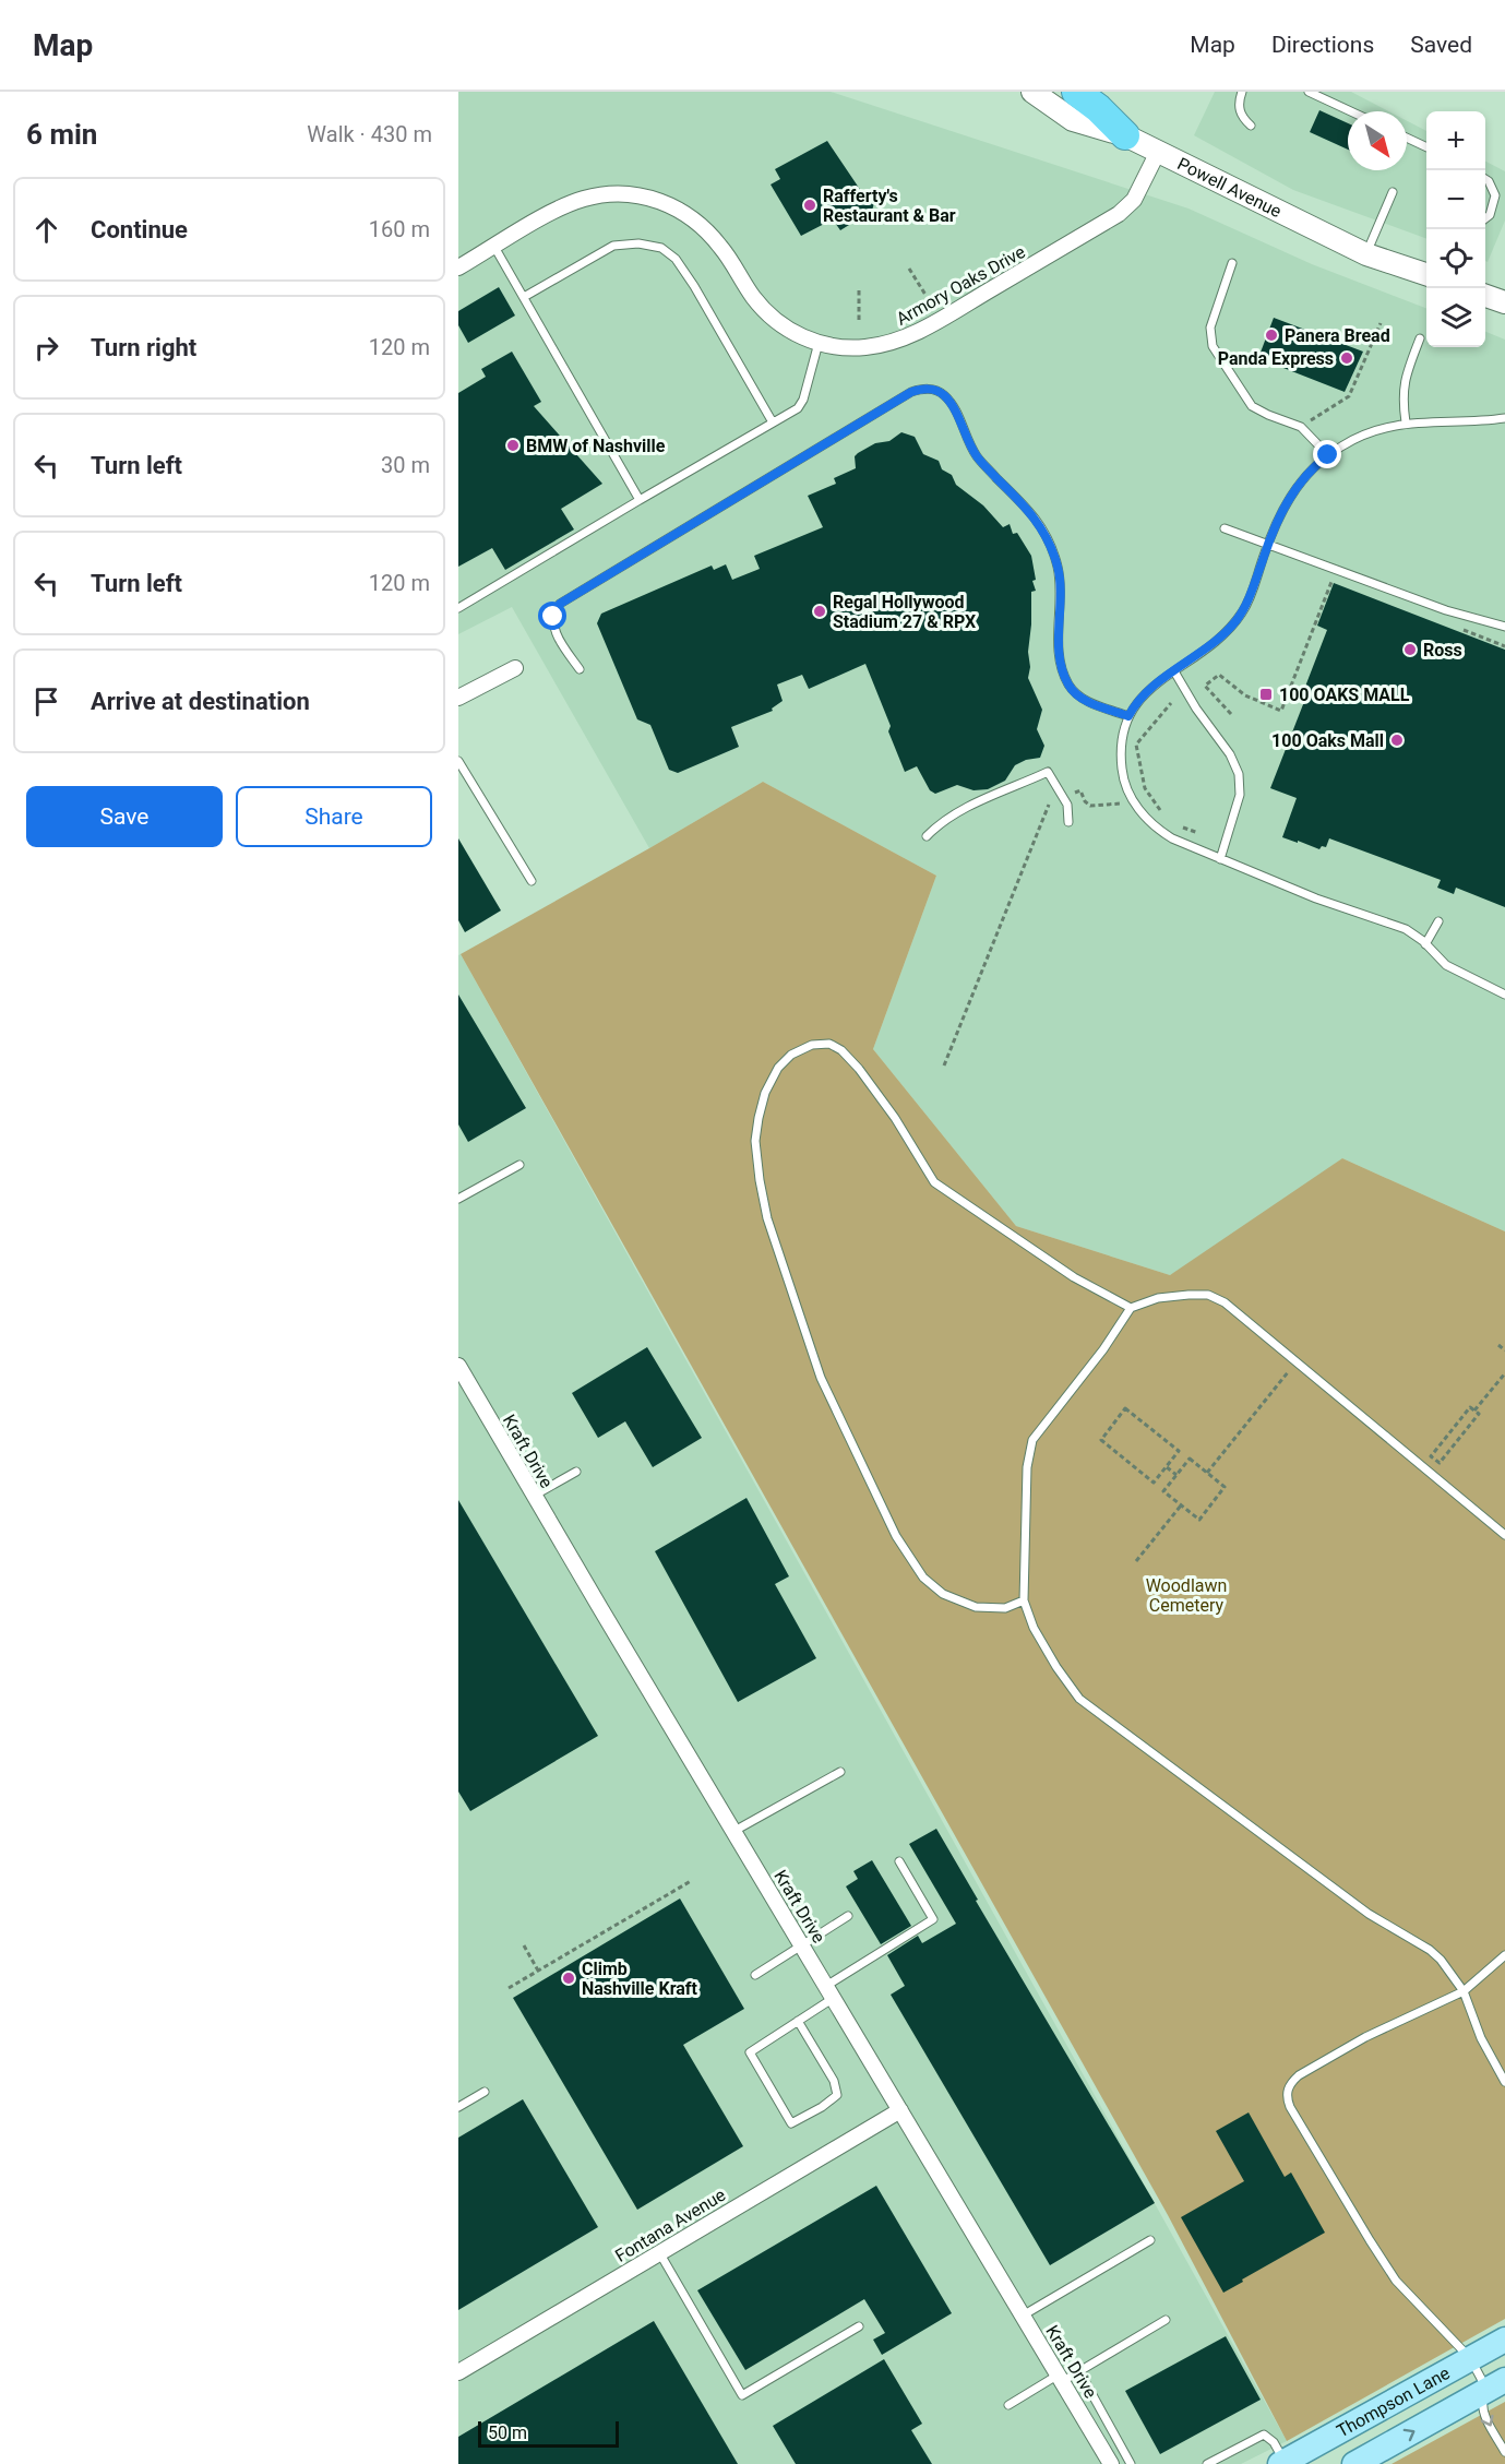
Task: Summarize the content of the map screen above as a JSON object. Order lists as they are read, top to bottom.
{
  "streets": {
    "main road": ["Powell Avenue", "Thompson Lane"],
    "street": ["Armory Oaks Drive", "Kraft Drive", "Fontana Avenue"]
  },
  "crossings": [
    ["Powell Avenue", "Armory Oaks Drive"],
    ["Kraft Drive", "Fontana Avenue"]
  ],
  "parks": ["Woodlawn Cemetery"],
  "places": {
    "other": [
      "Rafferty's Restaurant & Bar",
      "Panera Bread",
      "Panda Express",
      "BMW of Nashville",
      "Regal Hollywood Stadium 27 & RPX",
      "Ross",
      "100 Oaks Mall",
      "Climb Nashville Kraft"
    ],
    "transit": ["100 OAKS MALL"]
  },
  "scale_bar": "50 m",
  "north": "bottom right",
  "page": {
    "header": "Map",
    "nav": ["Map", "Directions", "Saved"],
    "heading": ["6 min", "Walk · 430 m"],
    "map_buttons": ["+", "−"],
    "list": [
      ["Continue", "160 m"],
      ["Turn right", "120 m"],
      ["Turn left", "30 m"],
      ["Turn left", "120 m"],
      "Arrive at destination"
    ],
    "buttons": ["Save", "Share"],
    "scale": "50 m"
  }
}
